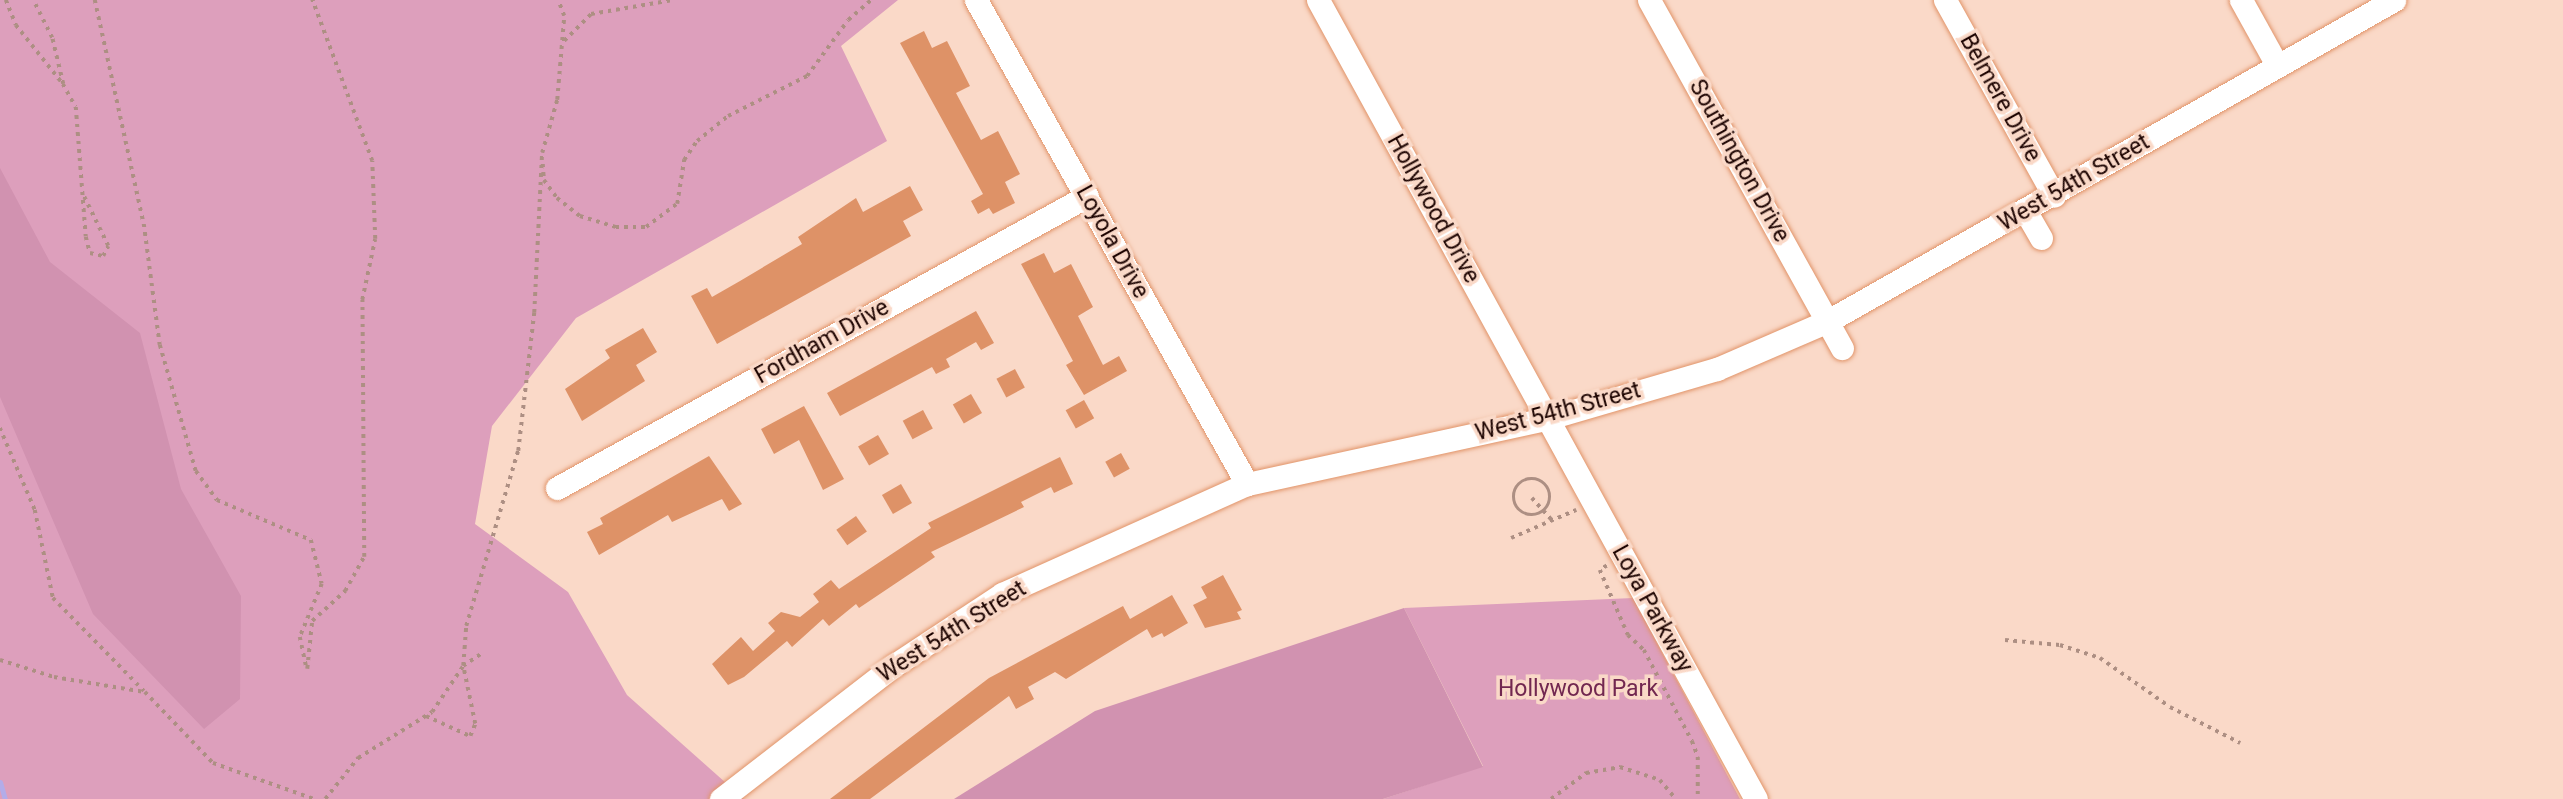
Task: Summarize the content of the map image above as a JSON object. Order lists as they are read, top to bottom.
{
  "streets": {
    "street": [
      "Belmere Drive",
      "Southington Drive",
      "West 54th Street",
      "Hollywood Drive",
      "Loyola Drive",
      "Fordham Drive",
      "Loya Parkway"
    ]
  },
  "crossings": [
    ["Belmere Drive", "West 54th Street"],
    ["Southington Drive", "West 54th Street"],
    ["West 54th Street", "Hollywood Drive"],
    ["West 54th Street", "Loyola Drive"],
    ["West 54th Street", "Loya Parkway"],
    ["Hollywood Drive", "Loya Parkway"],
    ["Loyola Drive", "Fordham Drive"]
  ],
  "parks": ["Hollywood Park"]
}
